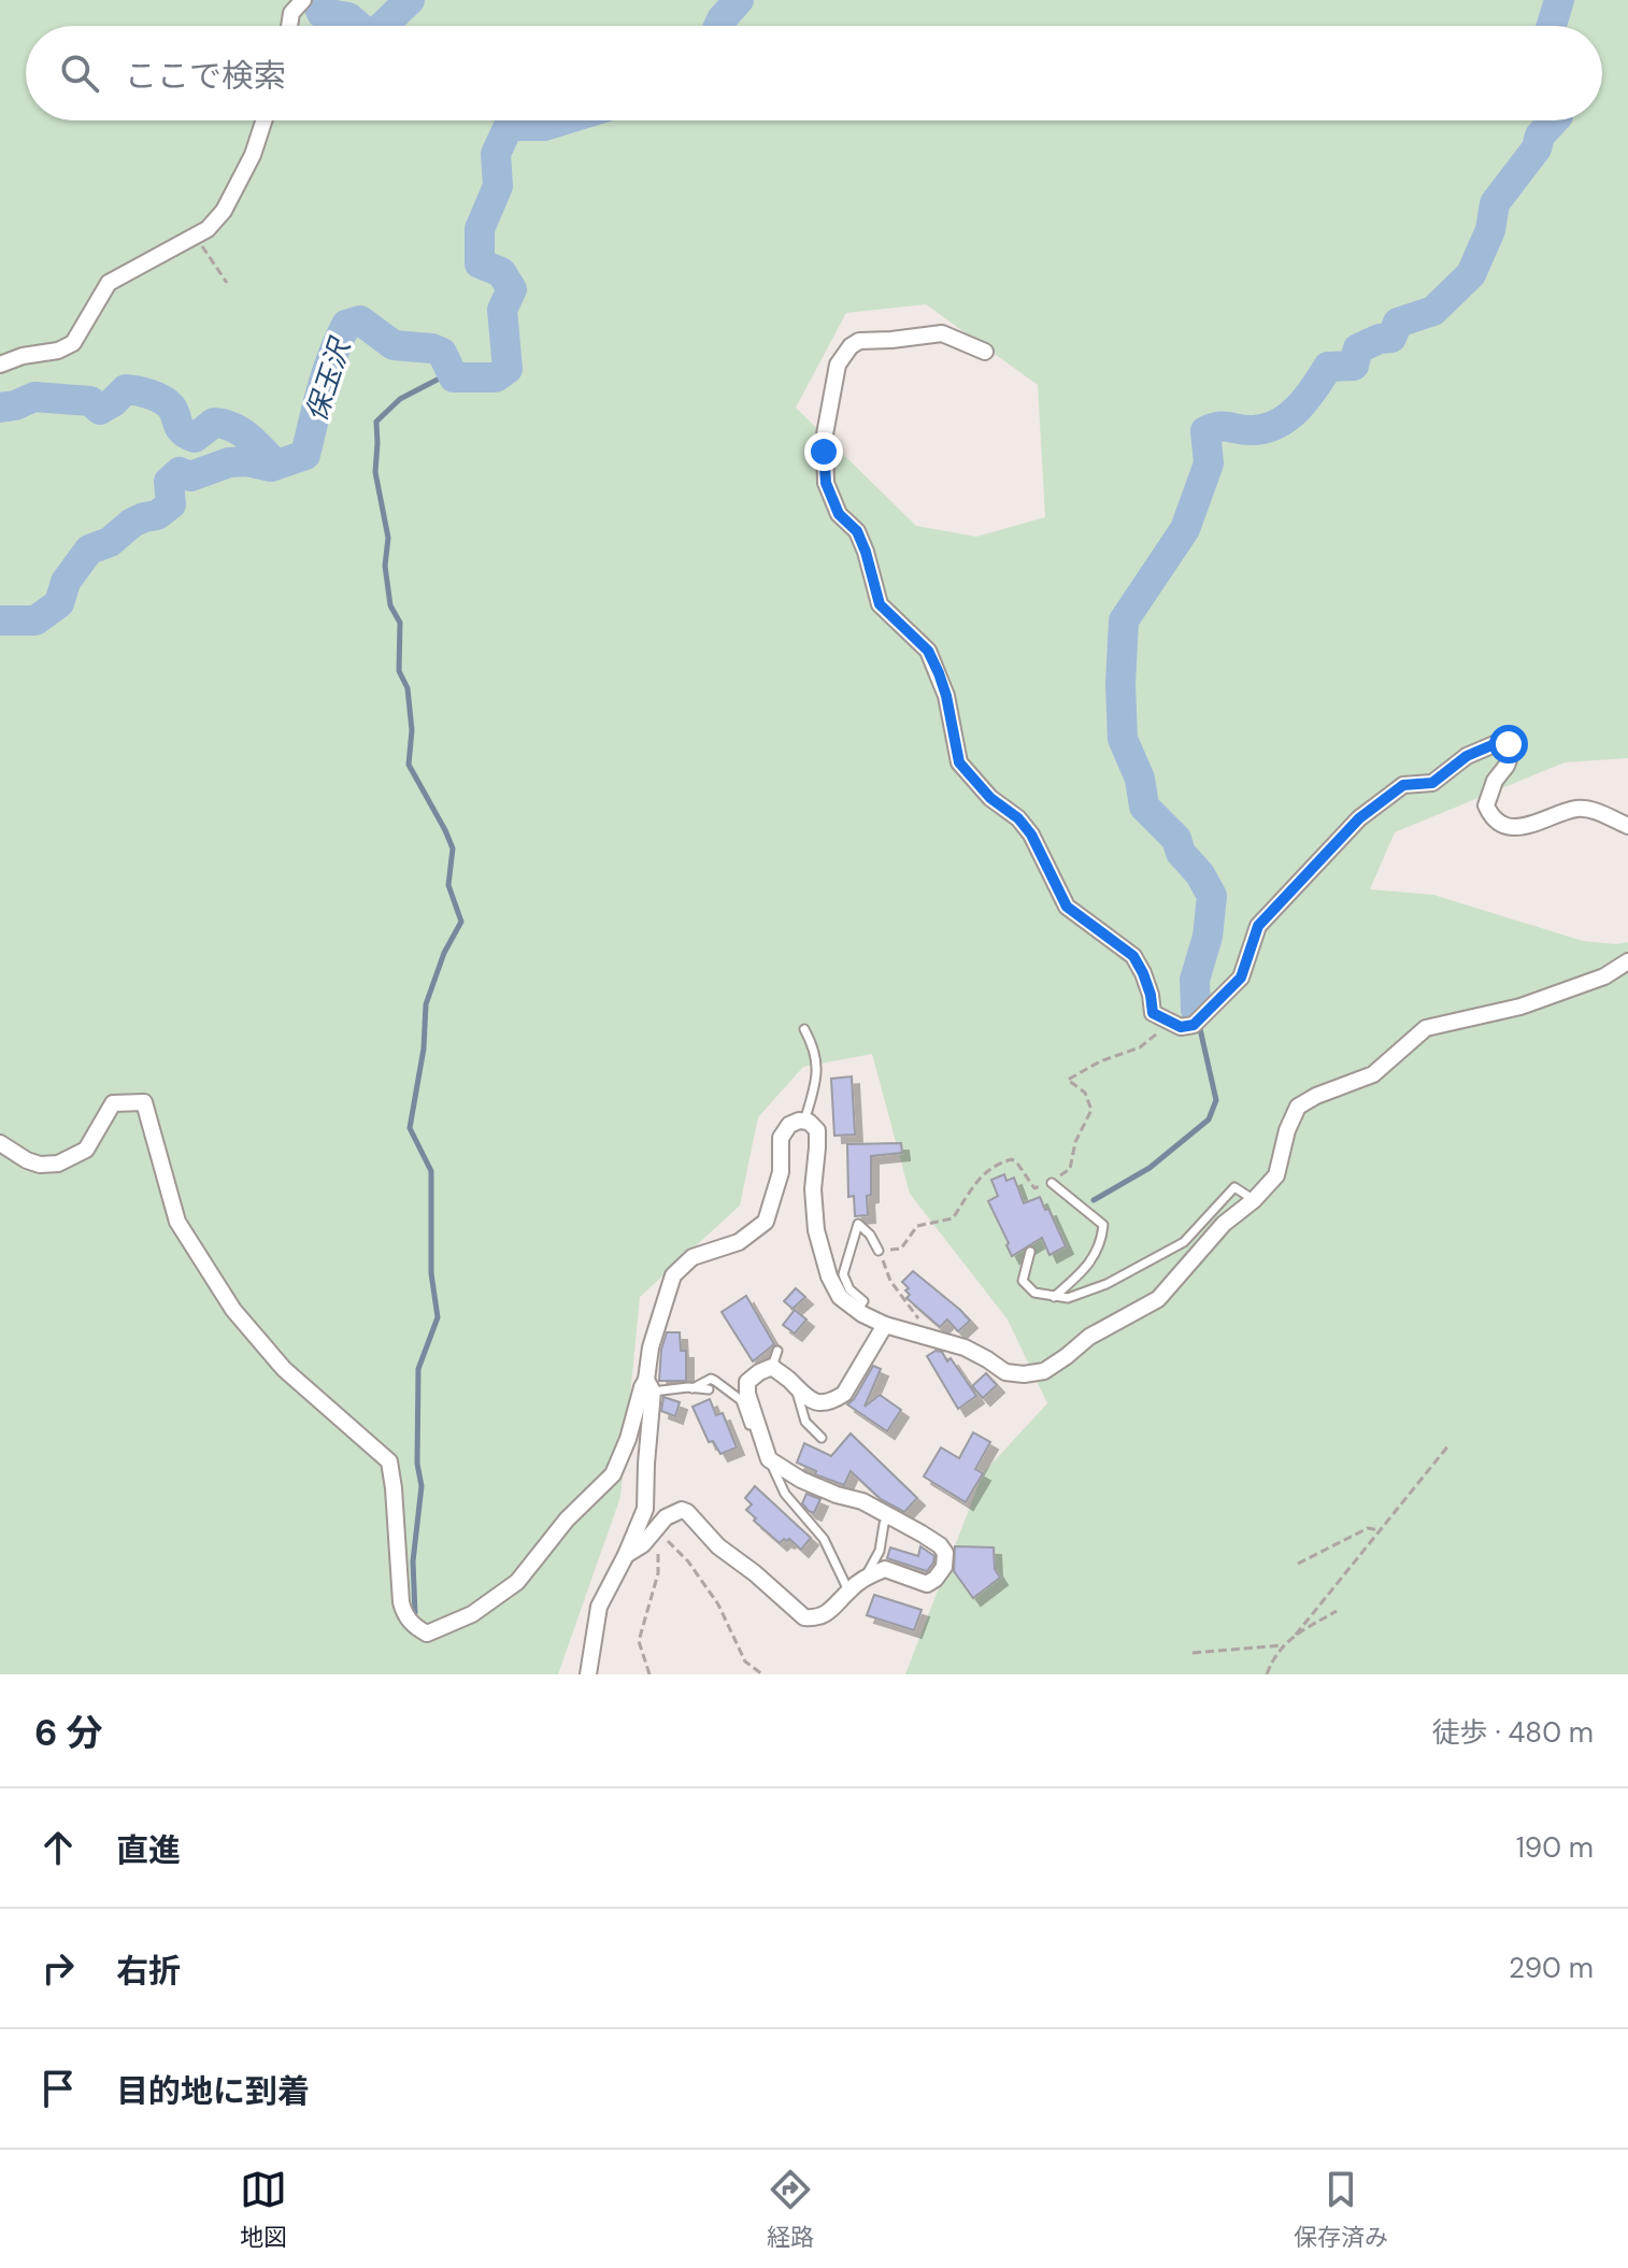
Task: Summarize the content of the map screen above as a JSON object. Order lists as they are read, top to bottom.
{
  "water": ["保玉沢"],
  "page": {
    "search": "ここで検索",
    "heading": ["6 分", "徒歩 · 480 m"],
    "list": [
      ["直進", "190 m"],
      ["右折", "290 m"],
      "目的地に到着"
    ],
    "nav": ["地図", "経路", "保存済み"]
  }
}
